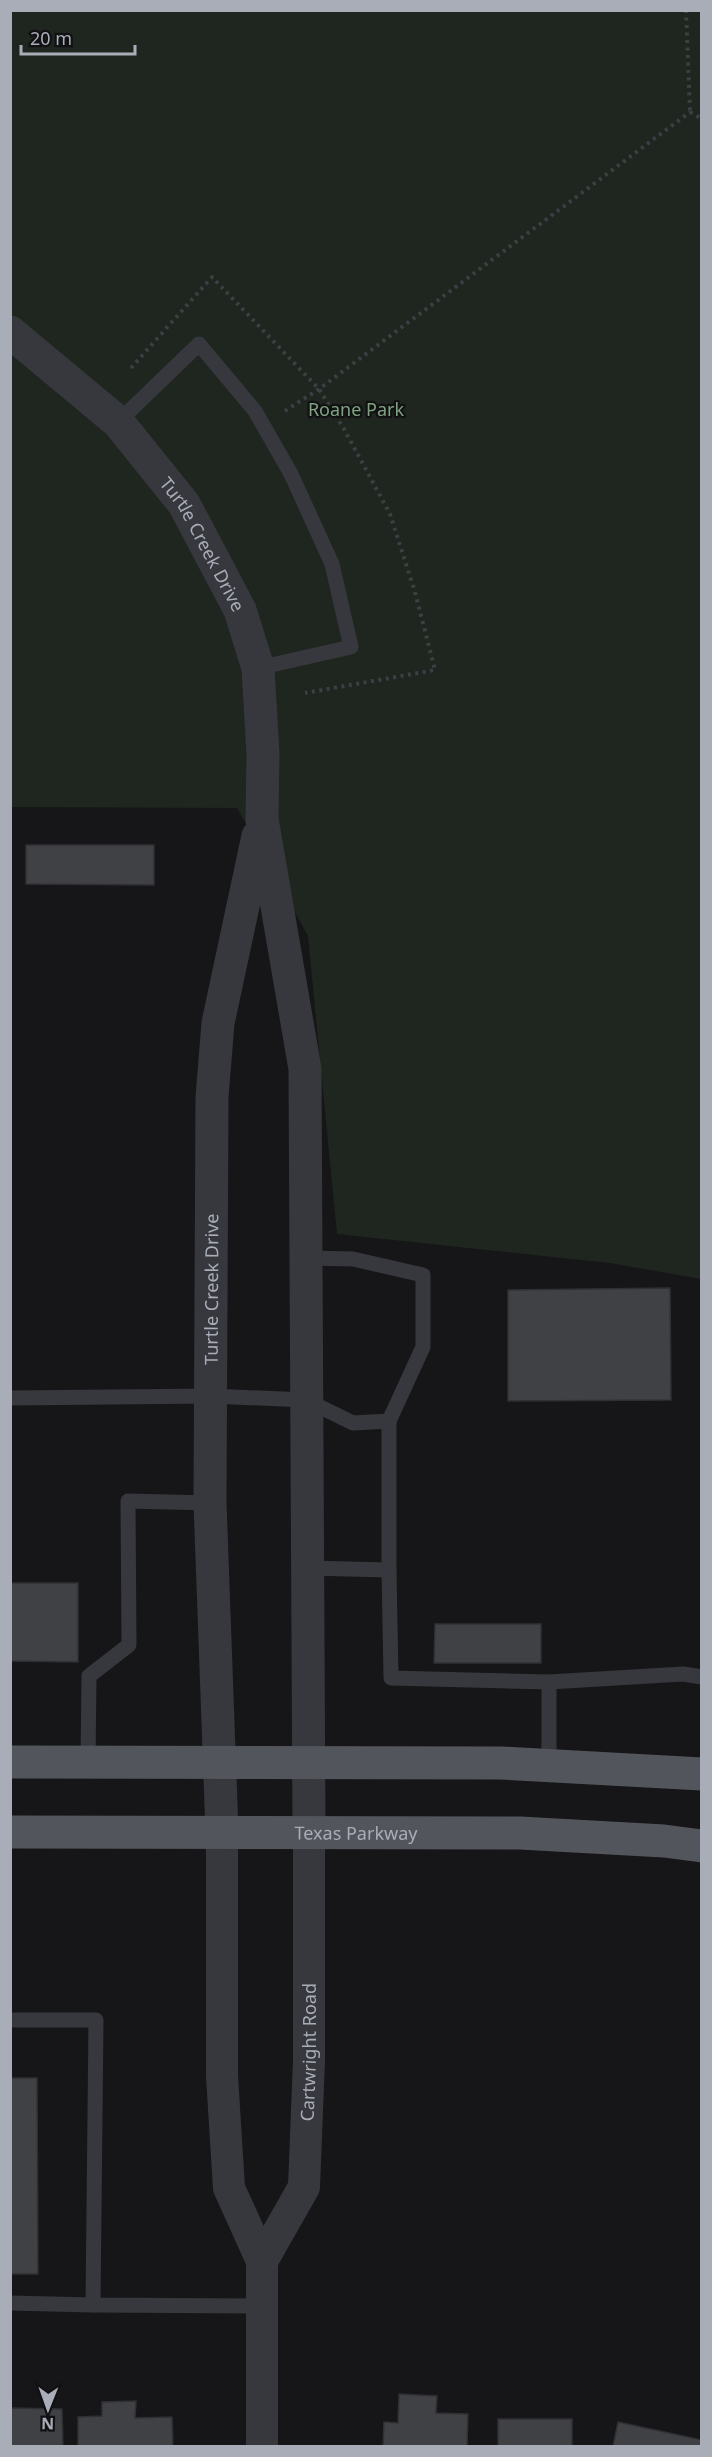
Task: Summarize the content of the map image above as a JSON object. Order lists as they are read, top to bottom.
{
  "streets": {
    "main road": ["Texas Parkway"],
    "street": ["Turtle Creek Drive", "Cartwright Road"]
  },
  "crossings": [
    ["Turtle Creek Drive", "Texas Parkway"],
    ["Turtle Creek Drive", "Cartwright Road"],
    ["Texas Parkway", "Cartwright Road"]
  ],
  "parks": ["Roane Park"],
  "scale_bar": "20 m",
  "north": "bottom"
}
